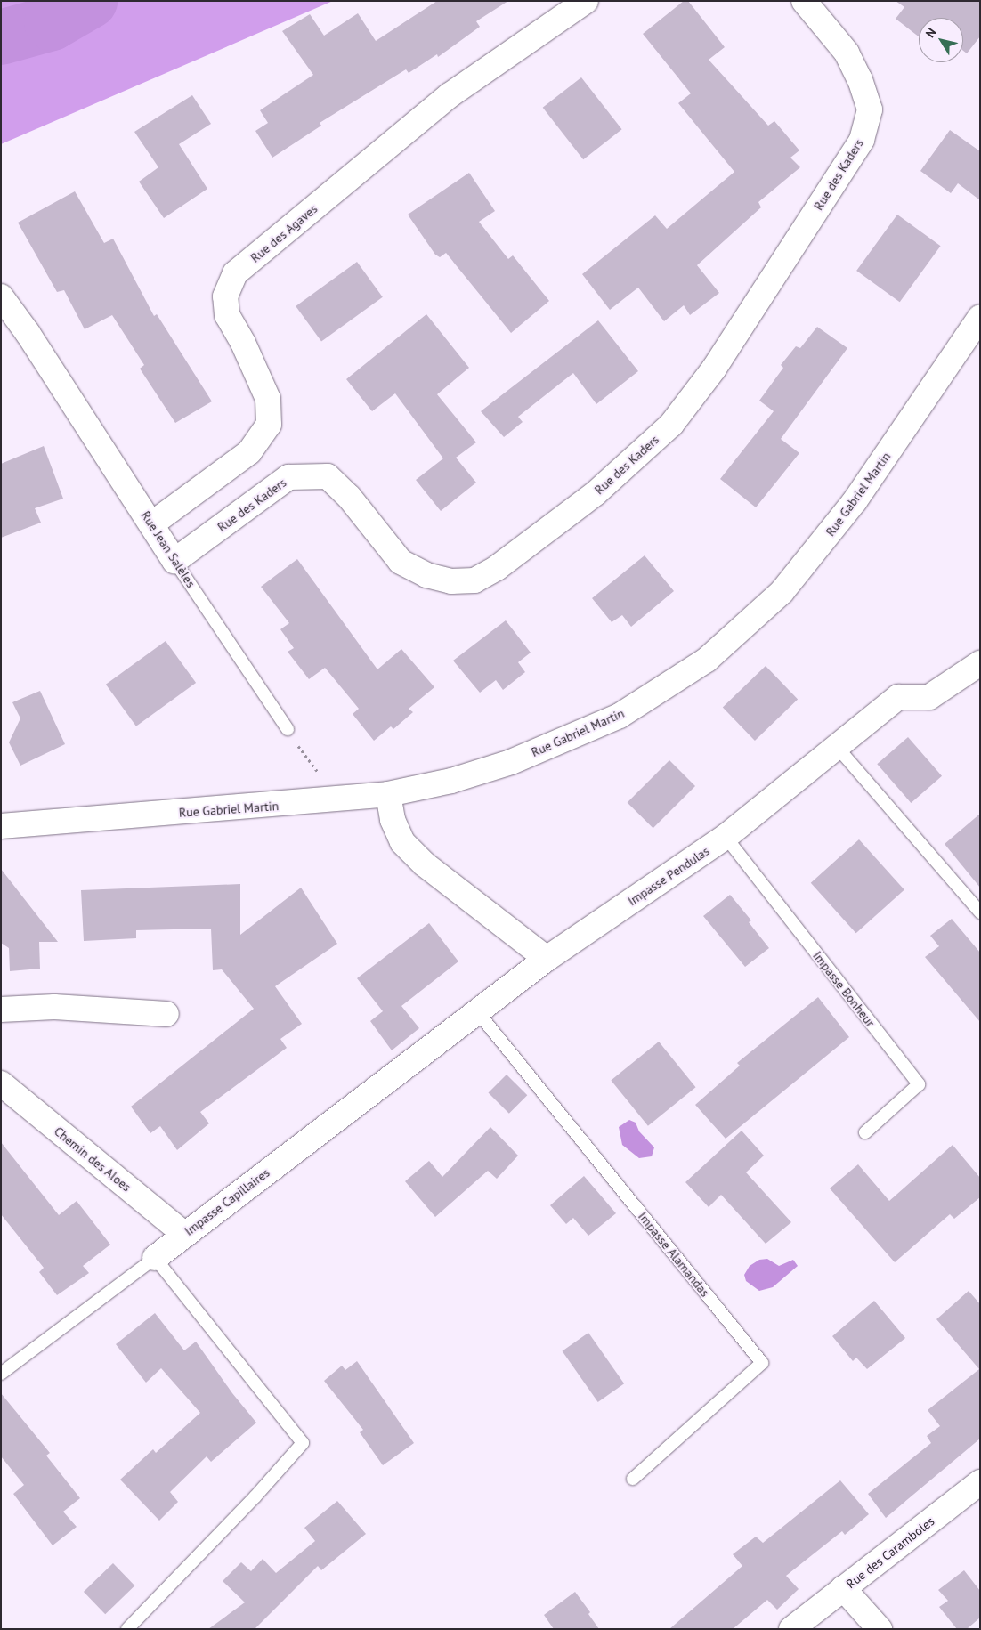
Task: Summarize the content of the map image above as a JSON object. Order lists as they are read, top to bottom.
{
  "streets": {
    "street": [
      "Rue des Kaders",
      "Rue des Agaves",
      "Rue Gabriel Martin",
      "Rue Jean Salèles",
      "Impasse Pendulas",
      "Chemin des Aloes",
      "Impasse Capillaires",
      "Rue des Caramboles"
    ],
    "lane": ["Impasse Bonheur", "Impasse Alamandas"]
  },
  "crossings": [
    ["Rue des Kaders", "Rue Jean Salèles"],
    ["Rue des Agaves", "Rue Jean Salèles"],
    ["Impasse Pendulas", "Impasse Bonheur"],
    ["Impasse Pendulas", "Impasse Capillaires"],
    ["Chemin des Aloes", "Impasse Capillaires"],
    ["Impasse Capillaires", "Impasse Alamandas"]
  ],
  "north": "top left"
}
